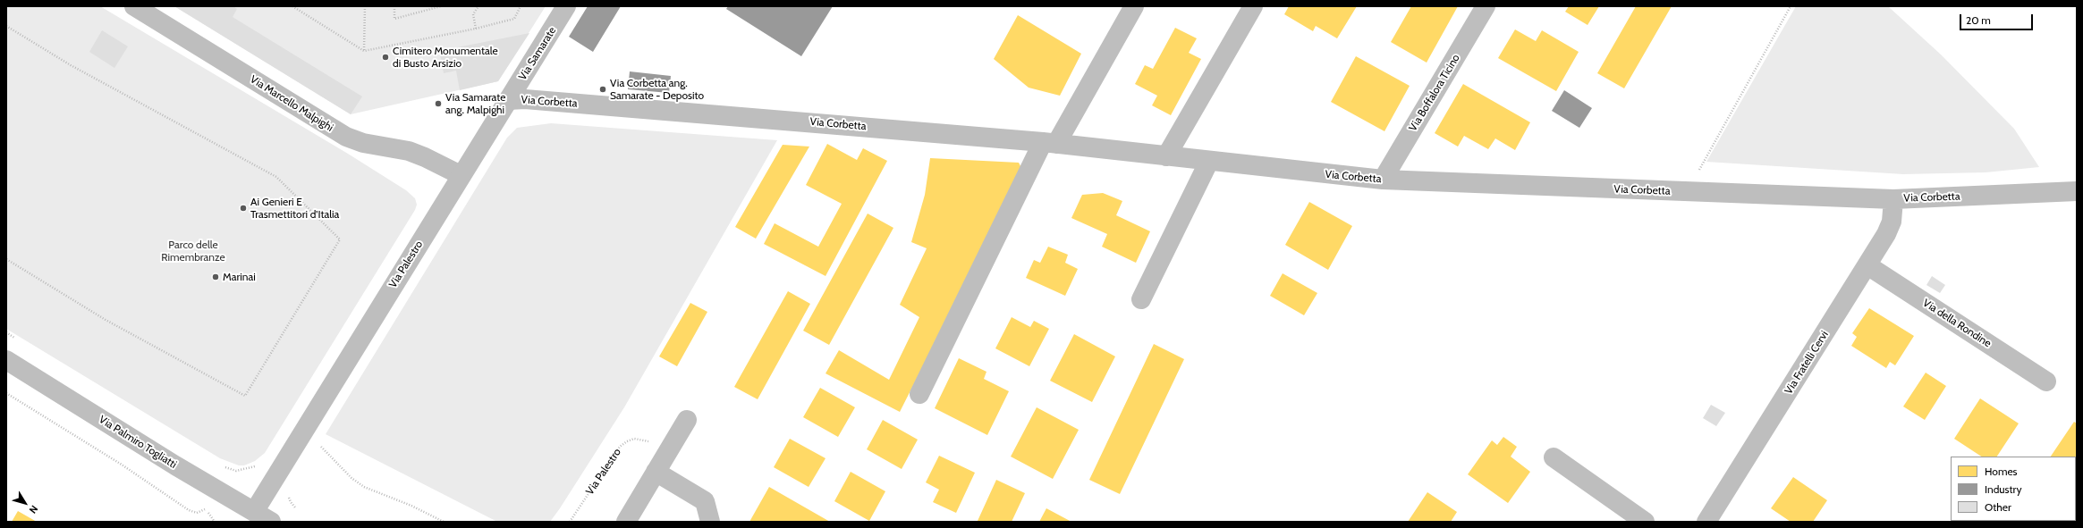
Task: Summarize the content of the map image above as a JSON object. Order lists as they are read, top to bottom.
{
  "streets": {
    "street": [
      "Via Samarate",
      "Via Boffalora Ticino",
      "Via Corbetta",
      "Via Marcello Malpighi",
      "Via Palestro",
      "Via della Rondine",
      "Via Fratelli Cervi",
      "Via Palmiro Togliatti"
    ]
  },
  "crossings": [
    ["Via Samarate", "Via Corbetta"],
    ["Via Samarate", "Via Palestro"],
    ["Via Boffalora Ticino", "Via Corbetta"],
    ["Via Corbetta", "Via Palestro"],
    ["Via Corbetta", "Via Fratelli Cervi"],
    ["Via Marcello Malpighi", "Via Palestro"],
    ["Via Palestro", "Via Palmiro Togliatti"],
    ["Via della Rondine", "Via Fratelli Cervi"]
  ],
  "parks": ["Parco delle Rimembranze"],
  "places": [
    "Cimitero Monumentale di Busto Arsizio",
    "Via Corbetta ang. Samarate - Deposito",
    "Via Samarate ang. Malpighi",
    "Ai Genieri E Trasmettitori d'Italia",
    "Marinai"
  ],
  "legend": ["Homes", "Industry", "Other"],
  "scale_bar": "20 m",
  "north": "bottom right"
}
